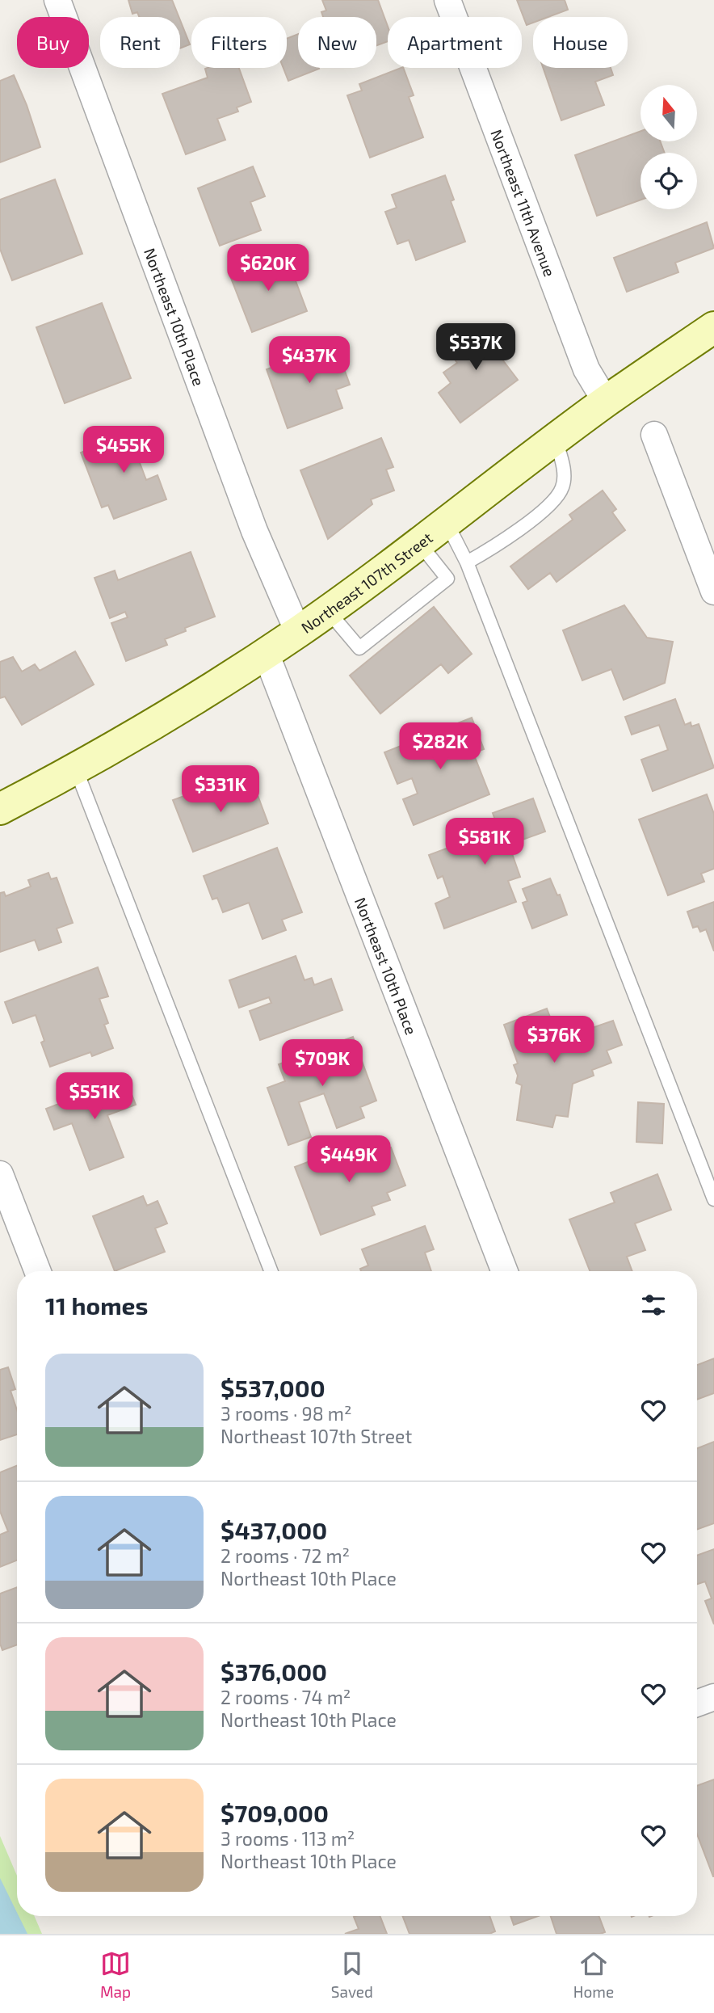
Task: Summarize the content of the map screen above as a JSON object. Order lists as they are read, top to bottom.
{
  "streets": {
    "street": ["Northeast 11th Avenue", "Northeast 10th Place", "Northeast 107th Street"]
  },
  "crossings": [
    ["Northeast 11th Avenue", "Northeast 107th Street"],
    ["Northeast 10th Place", "Northeast 107th Street"]
  ],
  "north": "top",
  "page": {
    "chip": [
      "Buy",
      "Rent",
      "Filters",
      "New",
      "Apartment",
      "House"
    ],
    "price": [
      "$620K",
      "$537K",
      "$437K",
      "$455K",
      "$282K",
      "$331K",
      "$581K",
      "$376K",
      "$709K",
      "$551K",
      "$449K"
    ],
    "heading": "11 homes",
    "list": [
      {
        "name": "$537,000",
        "note": "3 rooms · 98 m² · Northeast 107th Street"
      },
      {
        "name": "$437,000",
        "note": "2 rooms · 72 m² · Northeast 10th Place"
      },
      {
        "name": "$376,000",
        "note": "2 rooms · 74 m² · Northeast 10th Place"
      },
      {
        "name": "$709,000",
        "note": "3 rooms · 113 m² · Northeast 10th Place"
      }
    ],
    "tabs": ["Map", "Saved", "Home"]
  }
}
